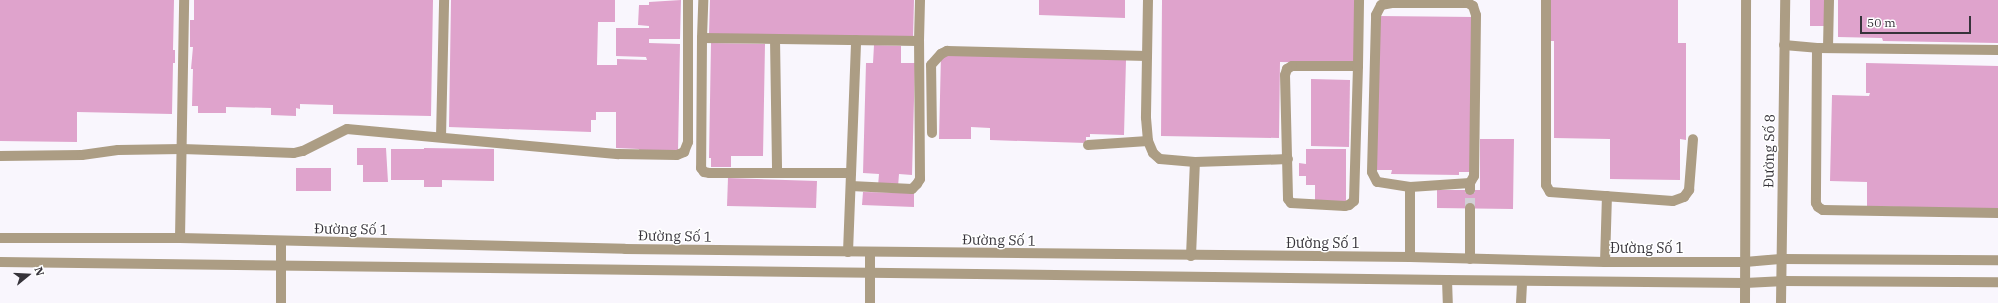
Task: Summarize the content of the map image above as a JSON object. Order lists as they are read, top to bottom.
{
  "streets": {
    "street": ["Đường Số 8", "Đường Số 1"]
  },
  "crossings": [
    ["Đường Số 8", "Đường Số 1"]
  ],
  "scale_bar": "50 m",
  "north": "right"
}
